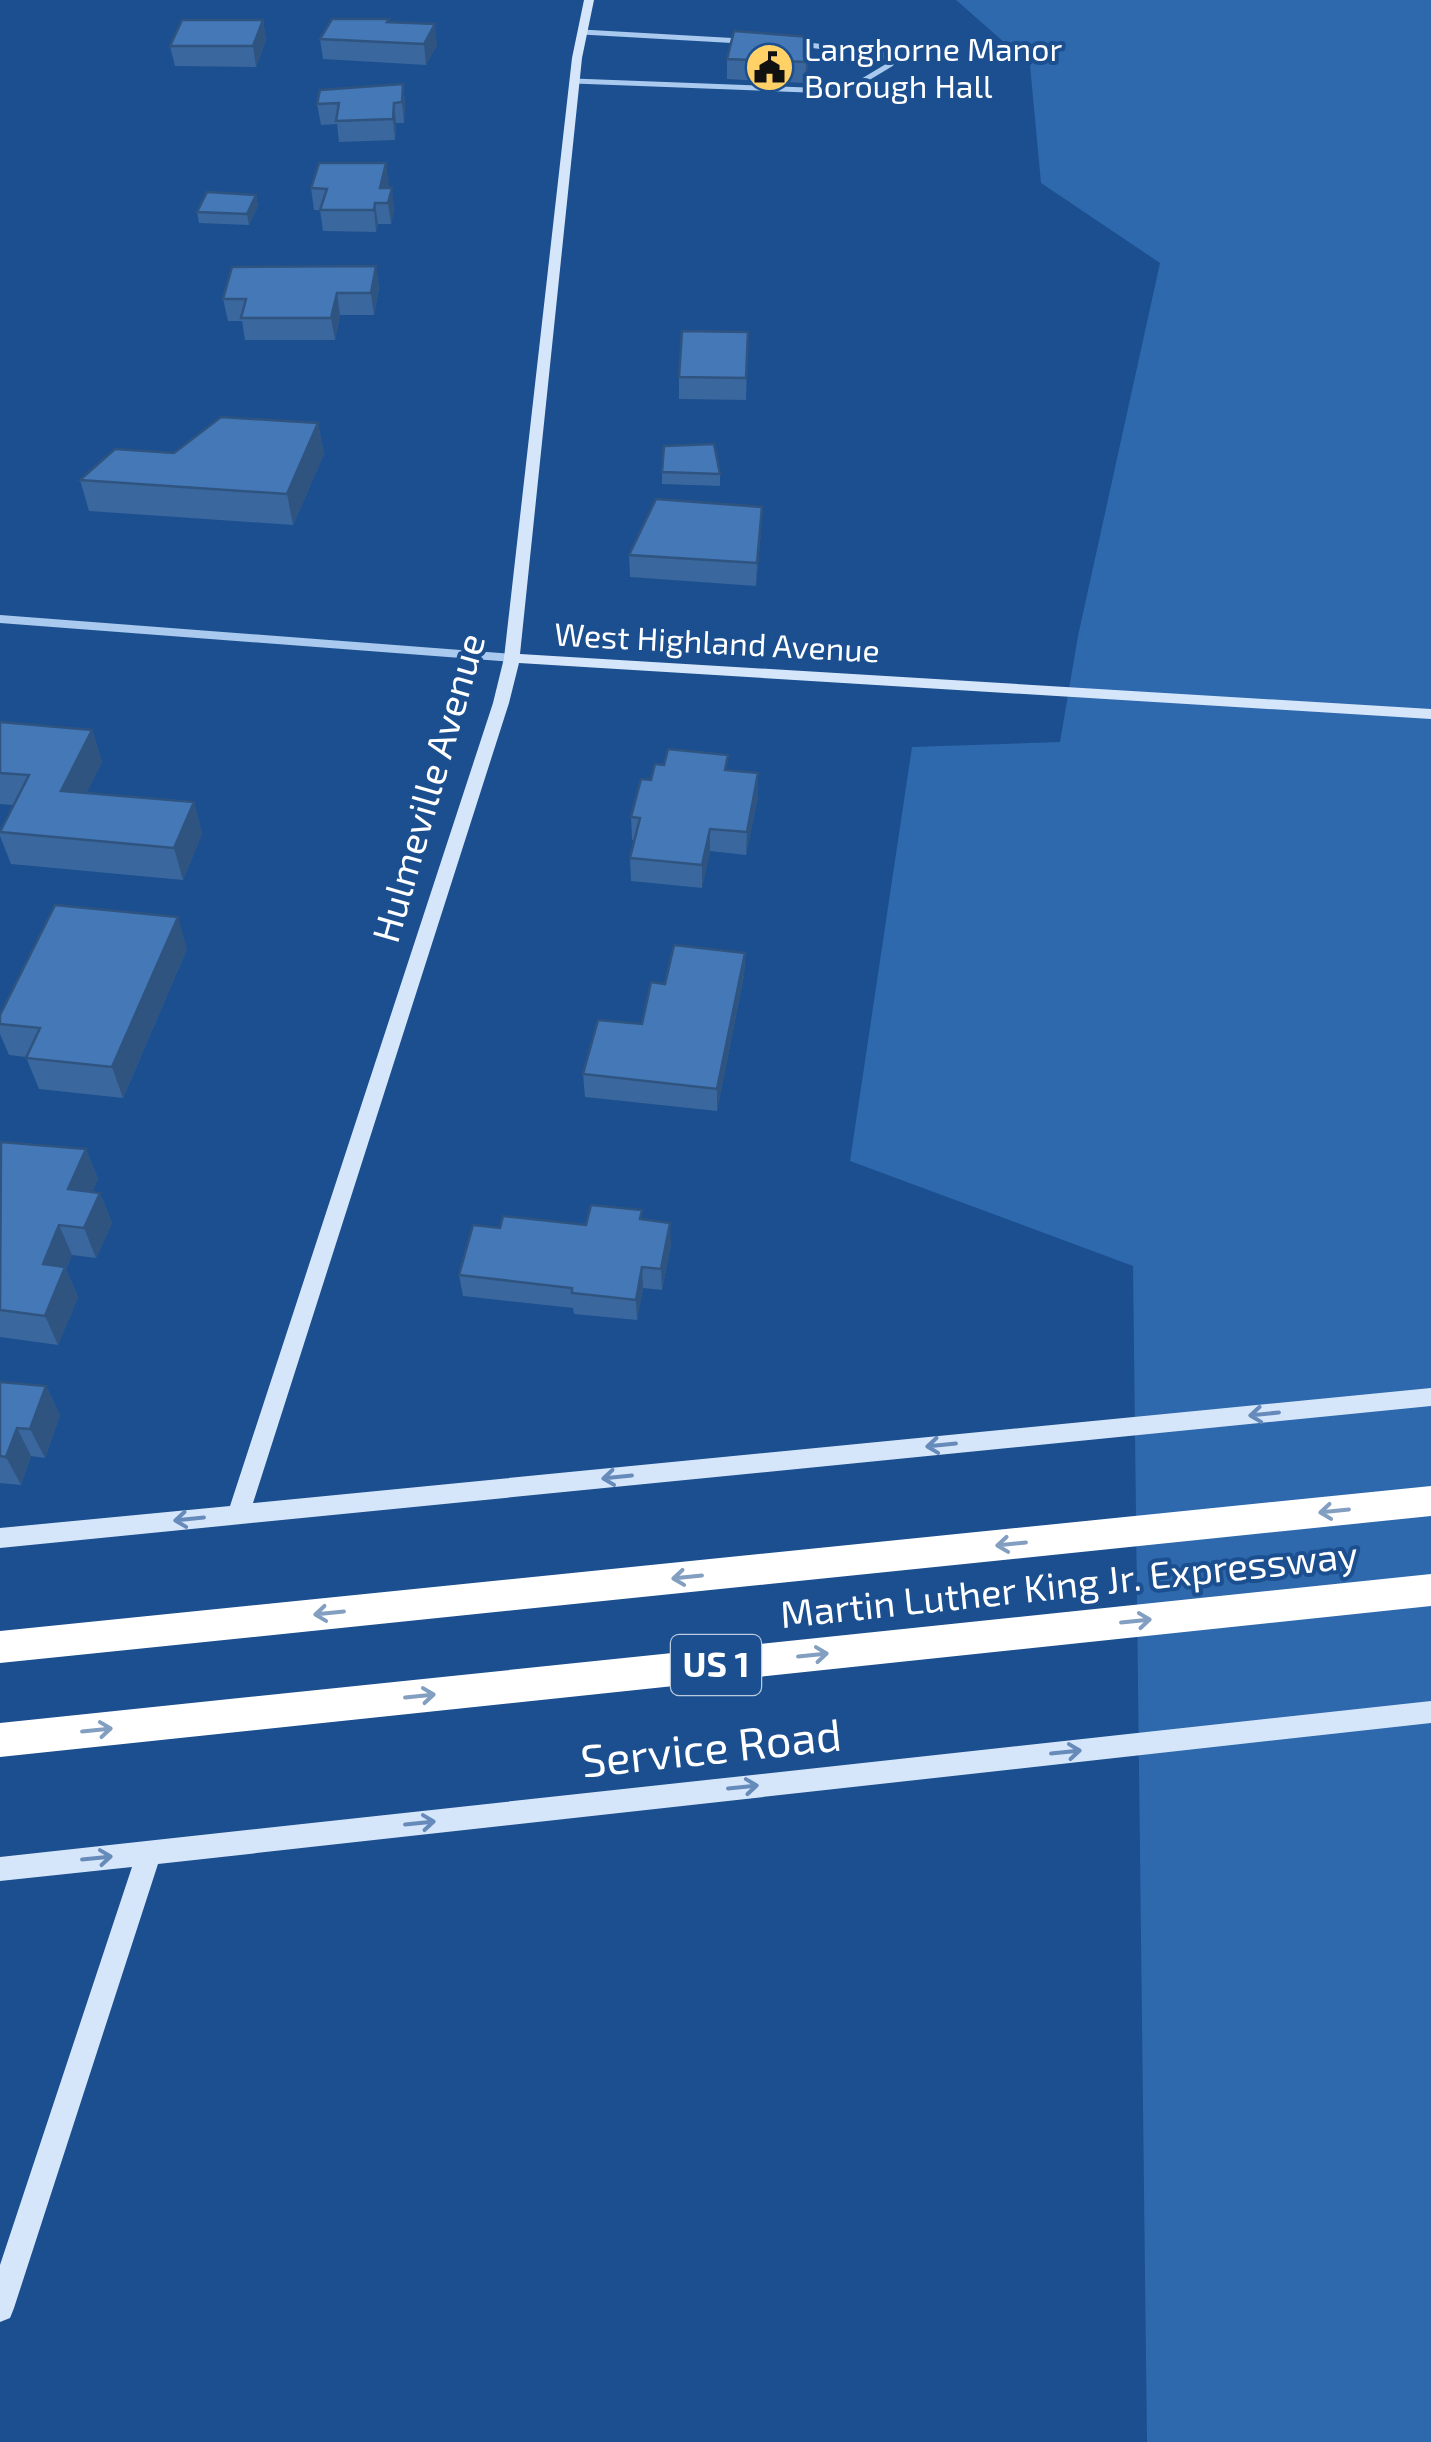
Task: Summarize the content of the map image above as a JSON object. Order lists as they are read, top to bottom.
{
  "streets": {
    "highway": ["Martin Luther King Jr. Expressway", "US 1"],
    "street": ["West Highland Avenue", "Hulmeville Avenue", "Service Road"]
  },
  "crossings": [
    ["West Highland Avenue", "Hulmeville Avenue"]
  ],
  "one_way": ["Service Road"],
  "places": {
    "public building": ["Langhorne Manor Borough Hall"]
  }
}
